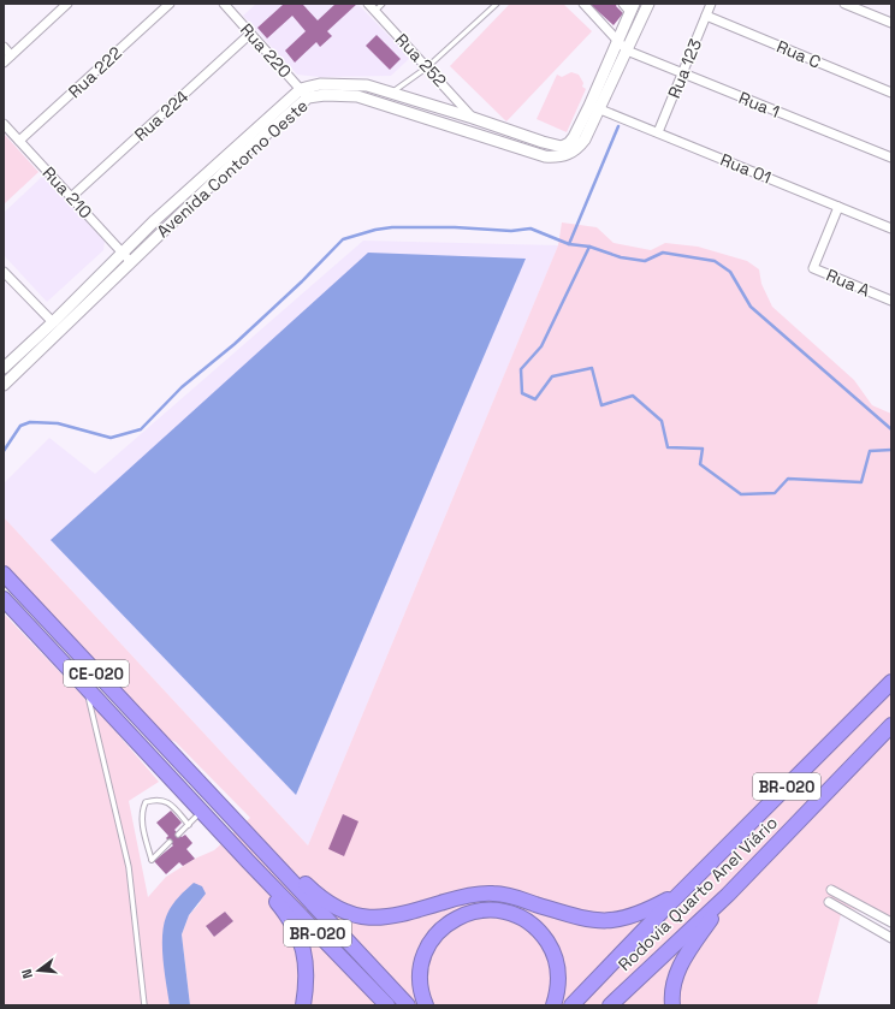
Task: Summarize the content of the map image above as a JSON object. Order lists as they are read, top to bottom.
{
  "streets": {
    "highway": ["CE-020", "BR-020", "Rodovia Quarto Anel Viário"],
    "street": [
      "Rua 220",
      "Rua C",
      "Rua 252",
      "Rua 123",
      "Rua 222",
      "Rua 1",
      "Rua 224",
      "Avenida Contorno Oeste",
      "Rua 01",
      "Rua 210",
      "Rua A"
    ]
  },
  "crossings": [
    ["Rua 220", "Rua 224"],
    ["Rua 220", "Avenida Contorno Oeste"],
    ["Rua C", "Rua 123"],
    ["Rua 252", "Avenida Contorno Oeste"],
    ["Rua 123", "Rua 1"],
    ["Rua 123", "Rua 01"],
    ["Rua 222", "Rua 210"],
    ["Rua 224", "Rua 210"],
    ["Avenida Contorno Oeste", "Rua 210"],
    ["Rua 01", "Rua A"],
    ["CE-020", "BR-020"],
    ["BR-020", "Rodovia Quarto Anel Viário"]
  ],
  "north": "left"
}
